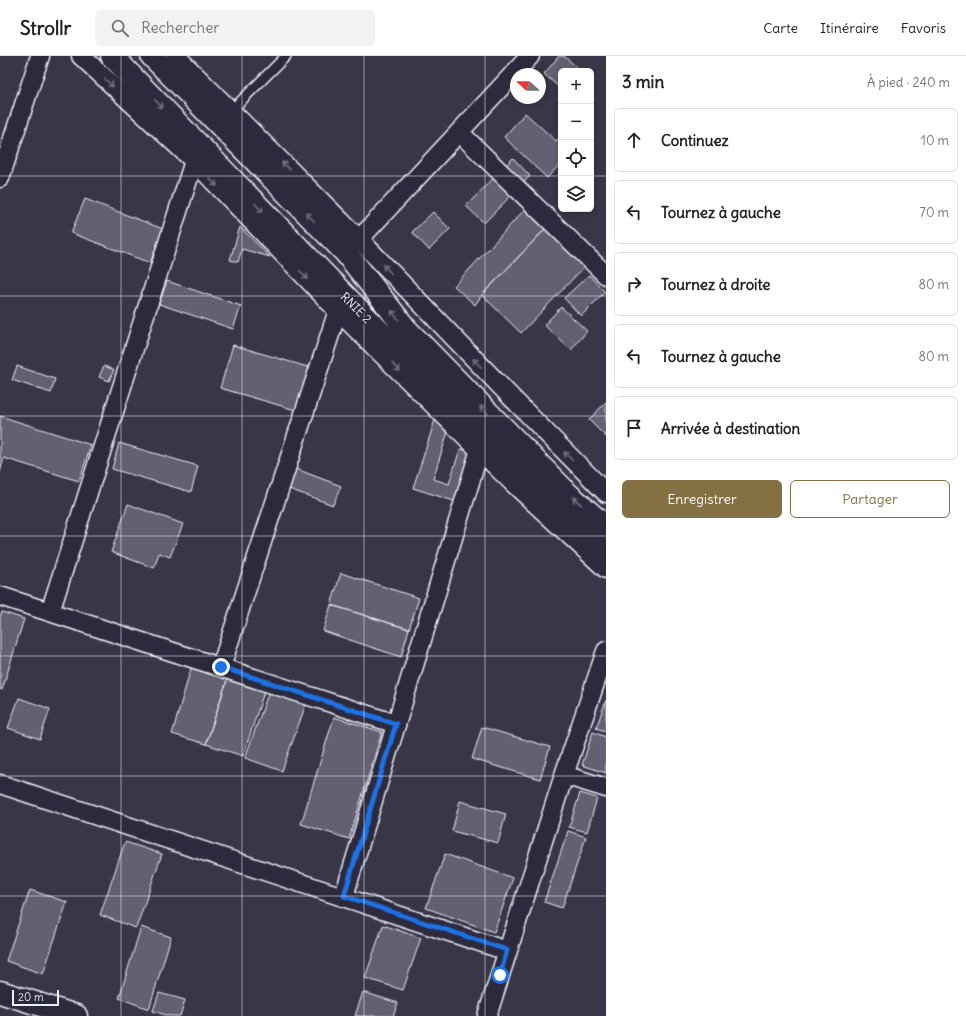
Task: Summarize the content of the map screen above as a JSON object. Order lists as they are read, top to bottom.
{
  "streets": {
    "main road": ["RNIE 2"]
  },
  "scale_bar": "20 m",
  "north": "left",
  "page": {
    "header": "Strollr",
    "search": "Rechercher",
    "nav": ["Carte", "Itinéraire", "Favoris"],
    "heading": ["3 min", "À pied · 240 m"],
    "map_buttons": ["+", "−"],
    "list": [
      ["Continuez", "10 m"],
      ["Tournez à gauche", "70 m"],
      ["Tournez à droite", "80 m"],
      ["Tournez à gauche", "80 m"],
      "Arrivée à destination"
    ],
    "buttons": ["Enregistrer", "Partager"],
    "scale": "20 m"
  }
}
